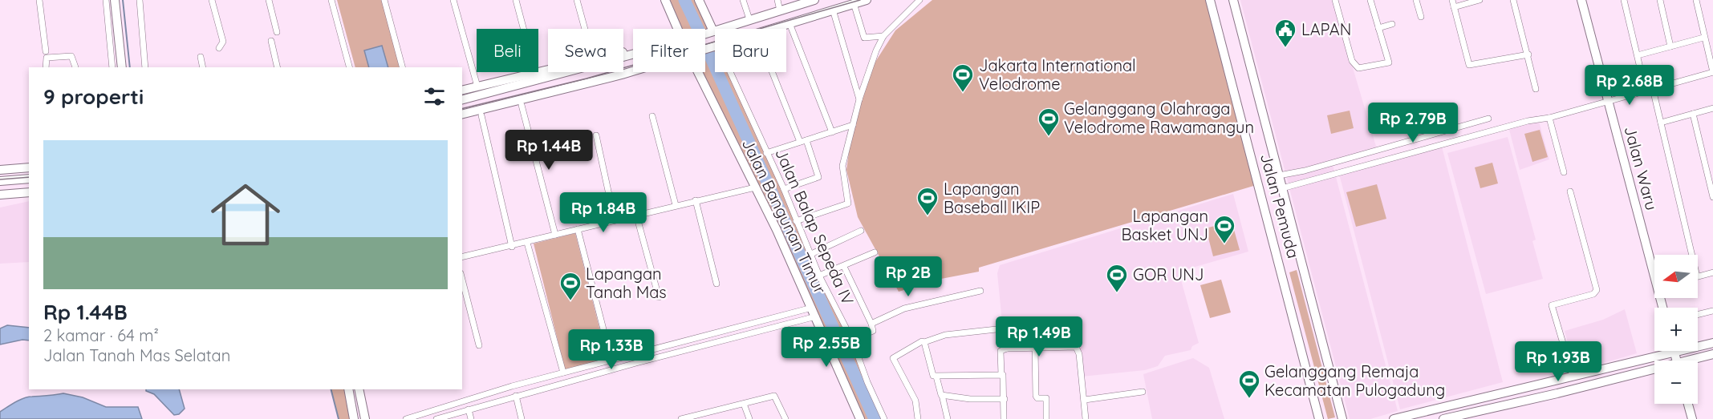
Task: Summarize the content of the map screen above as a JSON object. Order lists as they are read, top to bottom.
{
  "streets": {
    "main road": ["Jalan Waru", "Jalan Pemuda", "Jalan Bangunan Timur"],
    "street": ["Jalan Balap Sepeda IV"]
  },
  "places": {
    "public building": ["LAPAN"],
    "sports": [
      "Jakarta International Velodrome",
      "Gelanggang Olahraga Velodrome Rawamangun",
      "Lapangan Baseball IKIP",
      "Lapangan Basket UNJ",
      "GOR UNJ",
      "Lapangan Tanah Mas",
      "Gelanggang Remaja Kecamatan Pulogadung"
    ]
  },
  "north": "left",
  "page": {
    "chip": [
      "Beli",
      "Sewa",
      "Filter",
      "Baru"
    ],
    "price": [
      "Rp 2.68B",
      "Rp 2.79B",
      "Rp 1.44B",
      "Rp 1.84B",
      "Rp 2B",
      "Rp 1.49B",
      "Rp 2.55B",
      "Rp 1.33B",
      "Rp 1.93B"
    ],
    "heading": "9 properti",
    "list": [
      {
        "name": "Rp 1.44B",
        "note": "2 kamar · 64 m² · Jalan Tanah Mas Selatan"
      }
    ],
    "map_buttons": ["+", "−"]
  }
}
